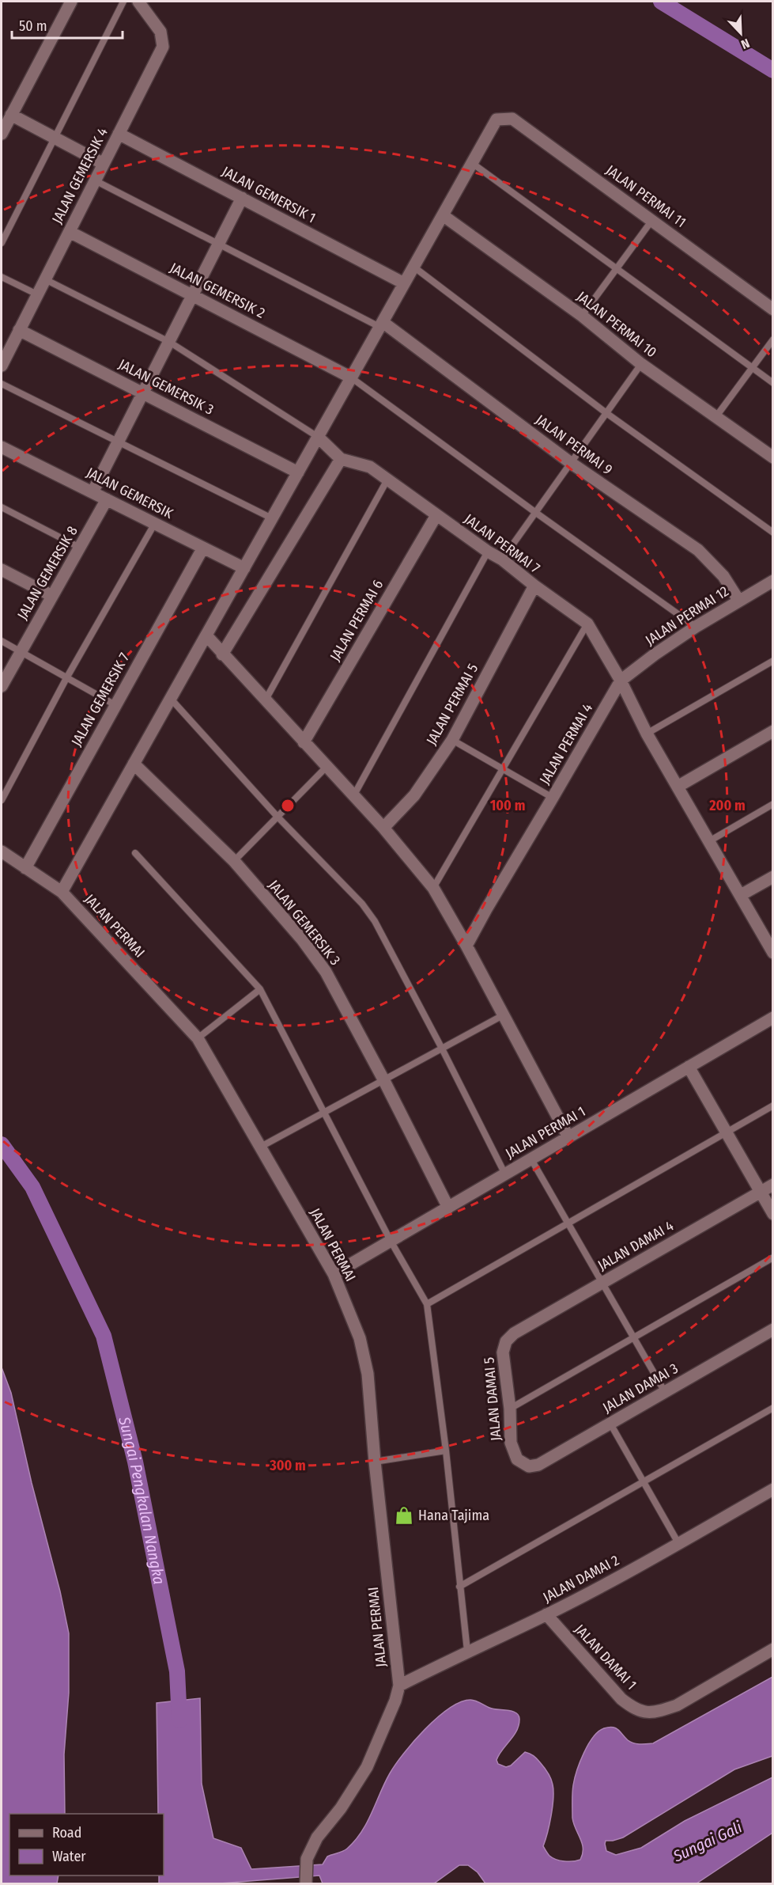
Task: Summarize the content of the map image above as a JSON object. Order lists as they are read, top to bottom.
{
  "streets": {
    "street": [
      "JALAN GEMERSIK 4",
      "JALAN GEMERSIK 1",
      "JALAN PERMAI 11",
      "JALAN GEMERSIK 2",
      "JALAN PERMAI 10",
      "JALAN GEMERSIK 3",
      "JALAN PERMAI 9",
      "JALAN GEMERSIK",
      "JALAN PERMAI 7",
      "JALAN GEMERSIK 8",
      "JALAN PERMAI 12",
      "JALAN PERMAI 6",
      "JALAN GEMERSIK 7",
      "JALAN PERMAI 5",
      "JALAN PERMAI 4",
      "JALAN PERMAI",
      "JALAN PERMAI 1",
      "JALAN DAMAI 4",
      "JALAN DAMAI 3",
      "JALAN DAMAI 5",
      "JALAN DAMAI 2",
      "JALAN DAMAI 1"
    ]
  },
  "crossings": [
    ["JALAN GEMERSIK 4", "JALAN GEMERSIK 1"],
    ["JALAN GEMERSIK 4", "JALAN GEMERSIK 2"],
    ["JALAN GEMERSIK 4", "JALAN GEMERSIK 3"],
    ["JALAN GEMERSIK 3", "JALAN PERMAI 1"],
    ["JALAN PERMAI 9", "JALAN PERMAI 12"],
    ["JALAN GEMERSIK", "JALAN GEMERSIK 8"],
    ["JALAN GEMERSIK", "JALAN GEMERSIK 7"],
    ["JALAN PERMAI 7", "JALAN PERMAI 12"],
    ["JALAN PERMAI 7", "JALAN PERMAI 6"],
    ["JALAN PERMAI 7", "JALAN PERMAI 5"],
    ["JALAN PERMAI 7", "JALAN PERMAI 4"],
    ["JALAN PERMAI 12", "JALAN PERMAI 4"],
    ["JALAN GEMERSIK 7", "JALAN PERMAI"],
    ["JALAN PERMAI", "JALAN PERMAI 1"],
    ["JALAN PERMAI", "JALAN DAMAI 2"],
    ["JALAN DAMAI 4", "JALAN DAMAI 5"],
    ["JALAN DAMAI 3", "JALAN DAMAI 5"],
    ["JALAN DAMAI 2", "JALAN DAMAI 1"]
  ],
  "water": ["Sungai Pengkalan Nangka", "Sungai Gali"],
  "places": {
    "shop": ["Hana Tajima"]
  },
  "legend": ["Road", "Water"],
  "scale_bar": "50 m",
  "north": "bottom right",
  "rings": ["100 m", "200 m", "300 m"]
}
